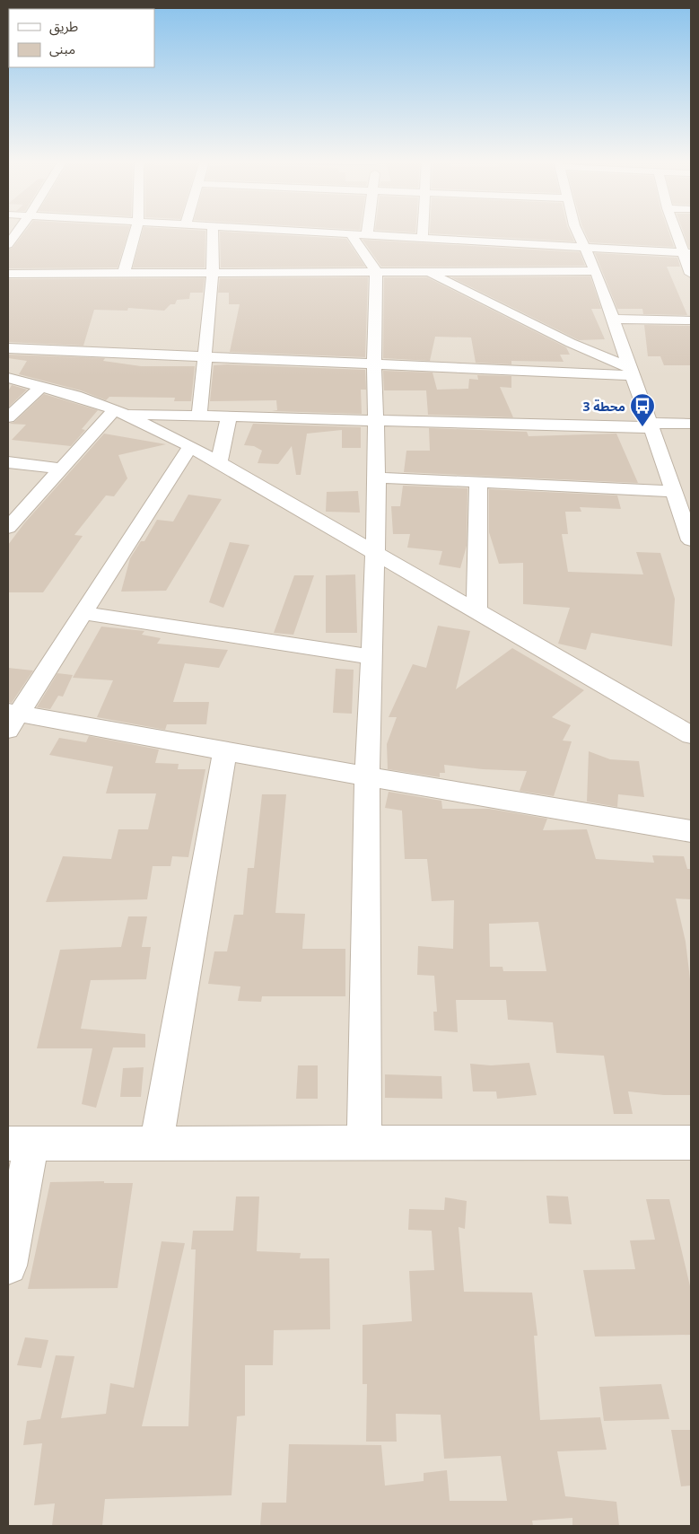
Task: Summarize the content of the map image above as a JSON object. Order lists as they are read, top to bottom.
{
  "places": {
    "bus stop": ["محطة 3"]
  },
  "legend": ["طريق", "مبنى"]
}
